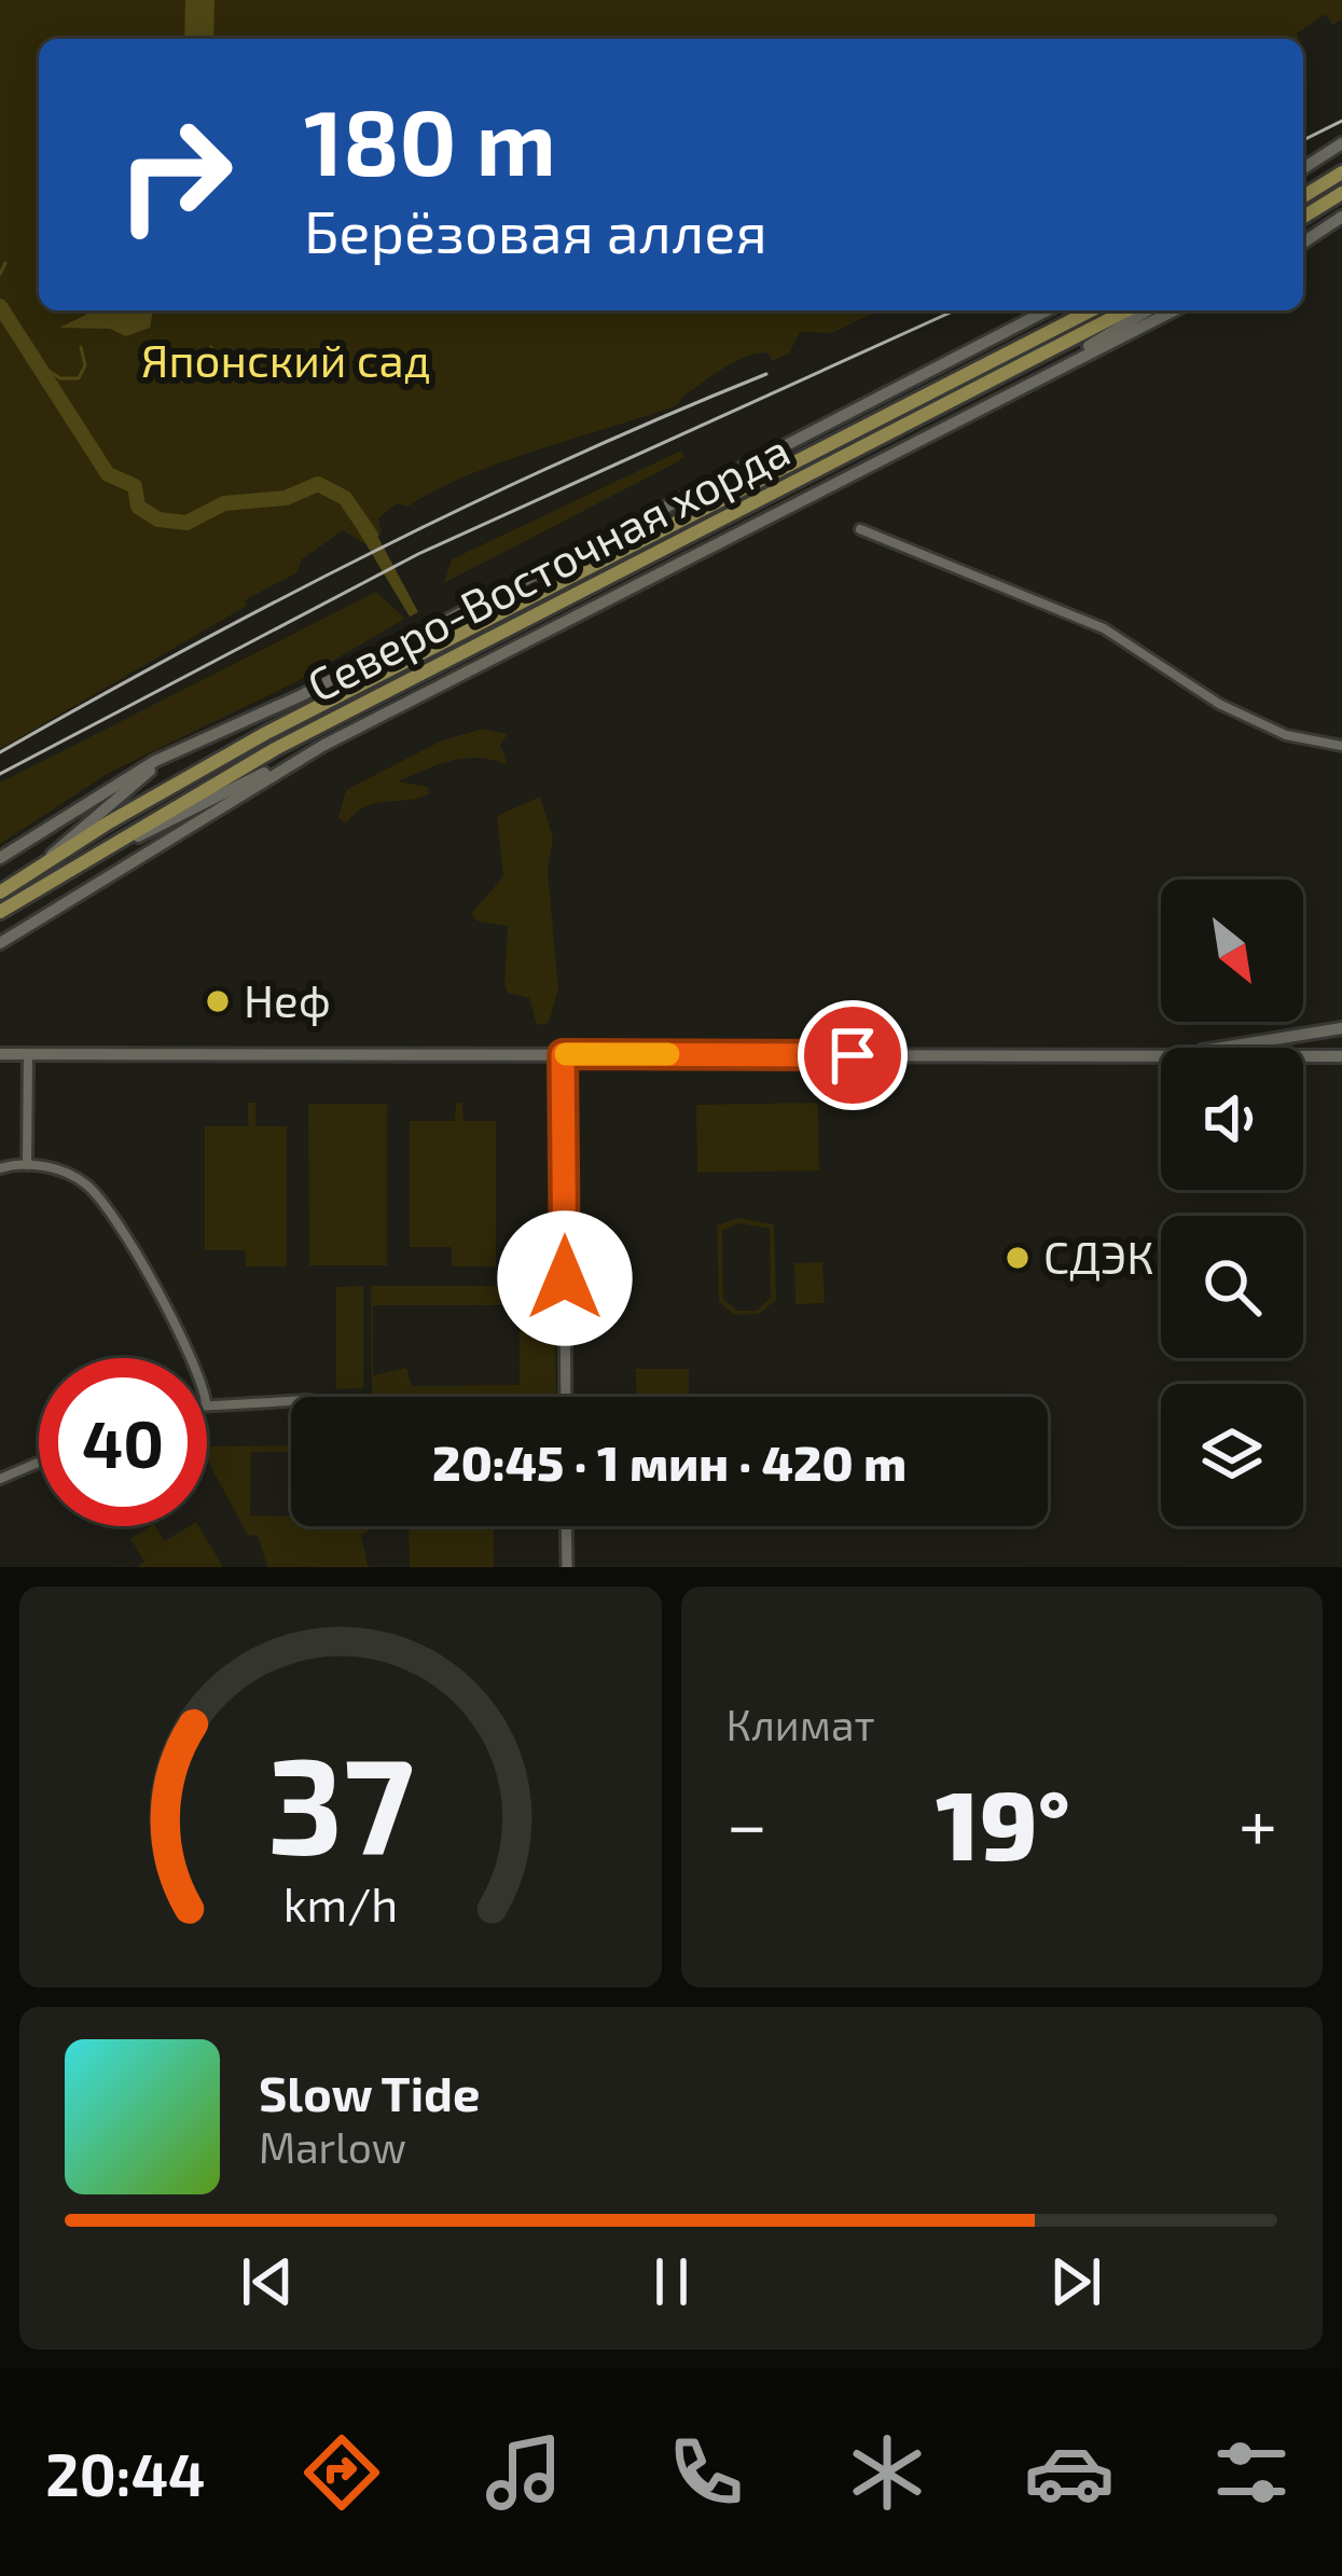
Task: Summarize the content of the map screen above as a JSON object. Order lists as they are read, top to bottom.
{
  "streets": {
    "main road": ["Северо-Восточная хорда"]
  },
  "parks": ["Японский сад"],
  "places": ["Неф", "СДЭК"],
  "north": "bottom right",
  "page": {
    "turn": ["180 m", "Берёзовая аллея"],
    "limit": "40",
    "trip": "20:45 · 1 мин · 420 m",
    "tile": "Климат",
    "heat": ["−", "19°", "+"],
    "song": ["Slow Tide", "Marlow"],
    "tabs": "20:44",
    "gauge": ["37", "km/h"]
  }
}
